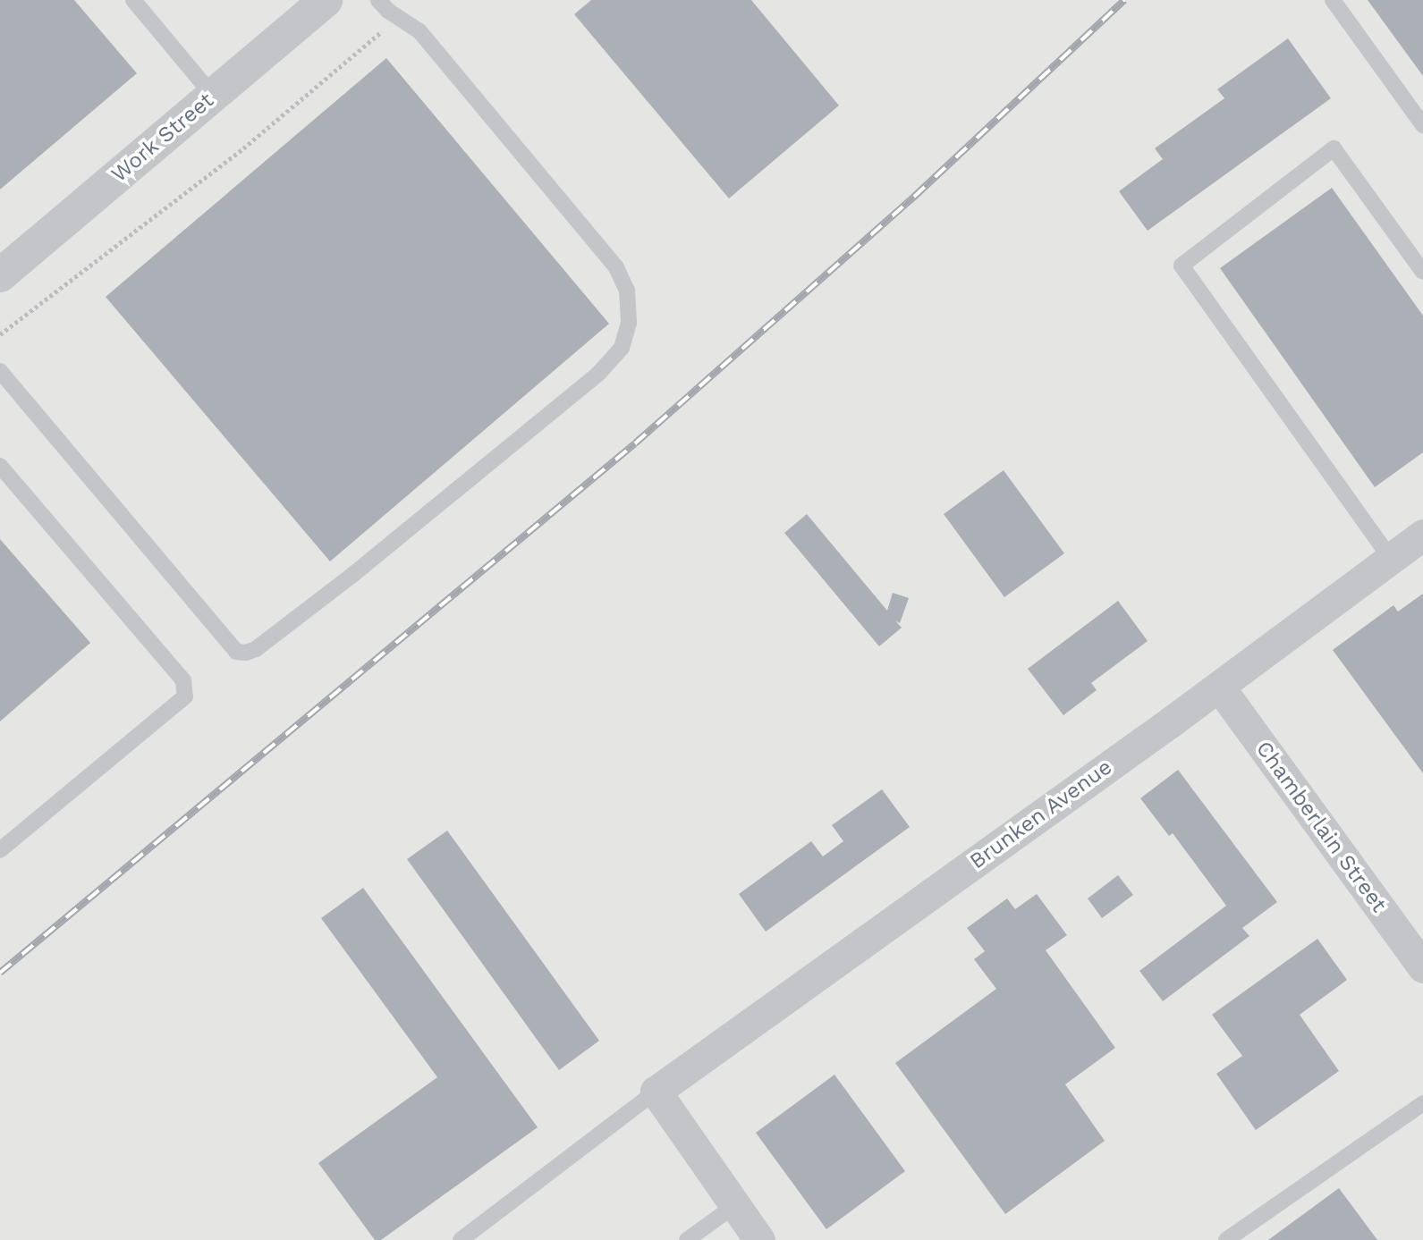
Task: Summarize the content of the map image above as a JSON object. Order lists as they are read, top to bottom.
{
  "streets": {
    "street": ["Work Street", "Brunken Avenue", "Chamberlain Street"]
  },
  "crossings": [
    ["Brunken Avenue", "Chamberlain Street"]
  ]
}
